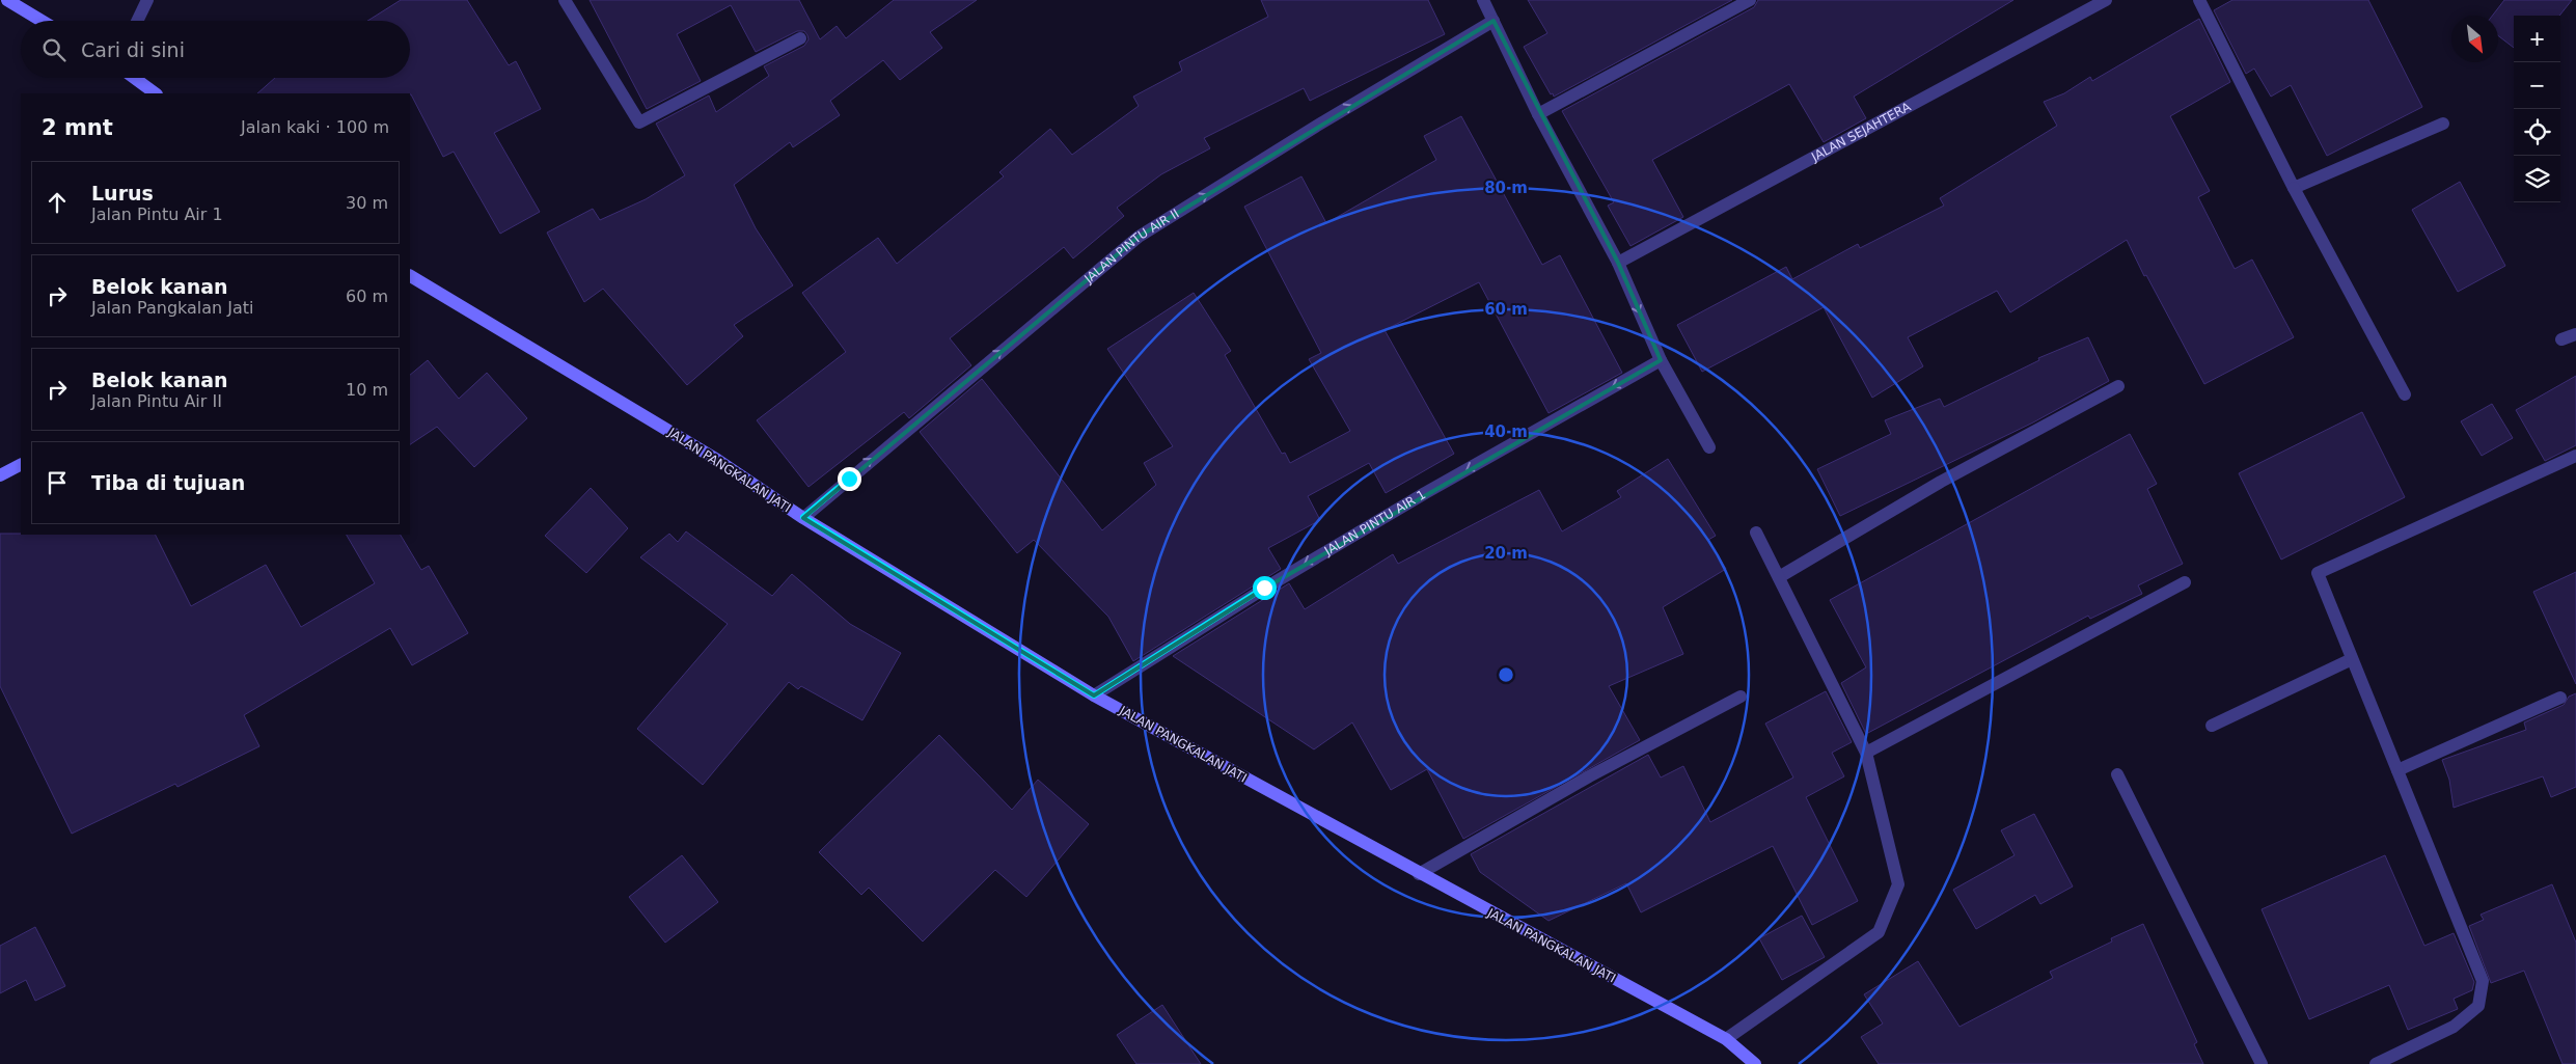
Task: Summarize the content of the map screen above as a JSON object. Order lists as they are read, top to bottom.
{
  "streets": {
    "main road": ["JALAN PANGKALAN JATI"],
    "street": ["JALAN SEJAHTERA", "JALAN PINTU AIR II", "JALAN PINTU AIR 1"]
  },
  "crossings": [
    ["JALAN PINTU AIR II", "JALAN PANGKALAN JATI"],
    ["JALAN PANGKALAN JATI", "JALAN PINTU AIR 1"]
  ],
  "one_way": ["JALAN PINTU AIR II", "JALAN PINTU AIR 1"],
  "north": "bottom right",
  "page": {
    "map_buttons": ["+", "−"],
    "search": "Cari di sini",
    "heading": ["2 mnt", "Jalan kaki · 100 m"],
    "list": [
      ["Lurus", "Jalan Pintu Air 1", "30 m"],
      ["Belok kanan", "Jalan Pangkalan Jati", "60 m"],
      ["Belok kanan", "Jalan Pintu Air II", "10 m"],
      "Tiba di tujuan"
    ]
  },
  "rings": [
    "80 m",
    "60 m",
    "40 m",
    "20 m"
  ]
}
